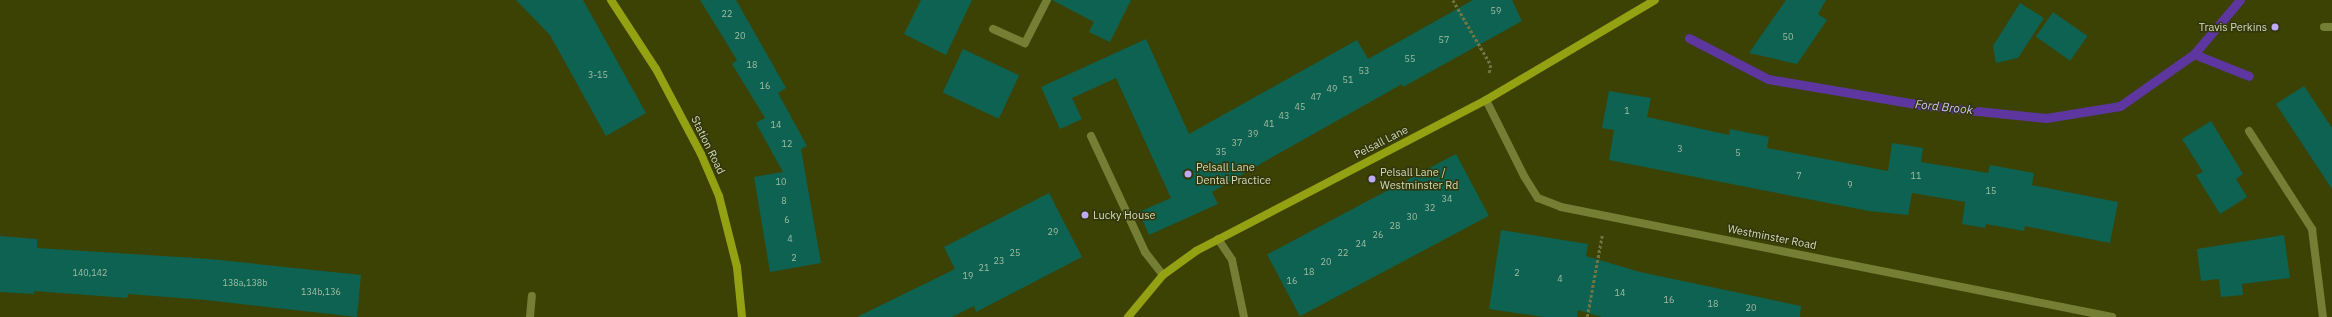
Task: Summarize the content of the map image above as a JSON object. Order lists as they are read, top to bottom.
{
  "streets": {
    "main road": ["Pelsall Lane", "Station Road"],
    "street": ["Westminster Road"]
  },
  "crossings": [
    ["Pelsall Lane", "Westminster Road"]
  ],
  "water": ["Ford Brook"],
  "places": [
    "Travis Perkins",
    "Pelsall Lane Dental Practice",
    "Pelsall Lane / Westminster Rd",
    "Lucky House"
  ],
  "house_numbers": [
    "59",
    "22",
    "20",
    "50",
    "57",
    "55",
    "18",
    "53",
    "3-15",
    "51",
    "16",
    "49",
    "47",
    "45",
    "1",
    "43",
    "41",
    "14",
    "39",
    "37",
    "12",
    "3",
    "35",
    "5",
    "7",
    "11",
    "10",
    "9",
    "15",
    "34",
    "8",
    "32",
    "30",
    "6",
    "28",
    "29",
    "26",
    "4",
    "24",
    "25",
    "22",
    "2",
    "23",
    "20",
    "21",
    "18",
    "140,142",
    "2",
    "19",
    "4",
    "16",
    "138a,138b",
    "134b,136",
    "14",
    "16",
    "18",
    "20"
  ]
}
